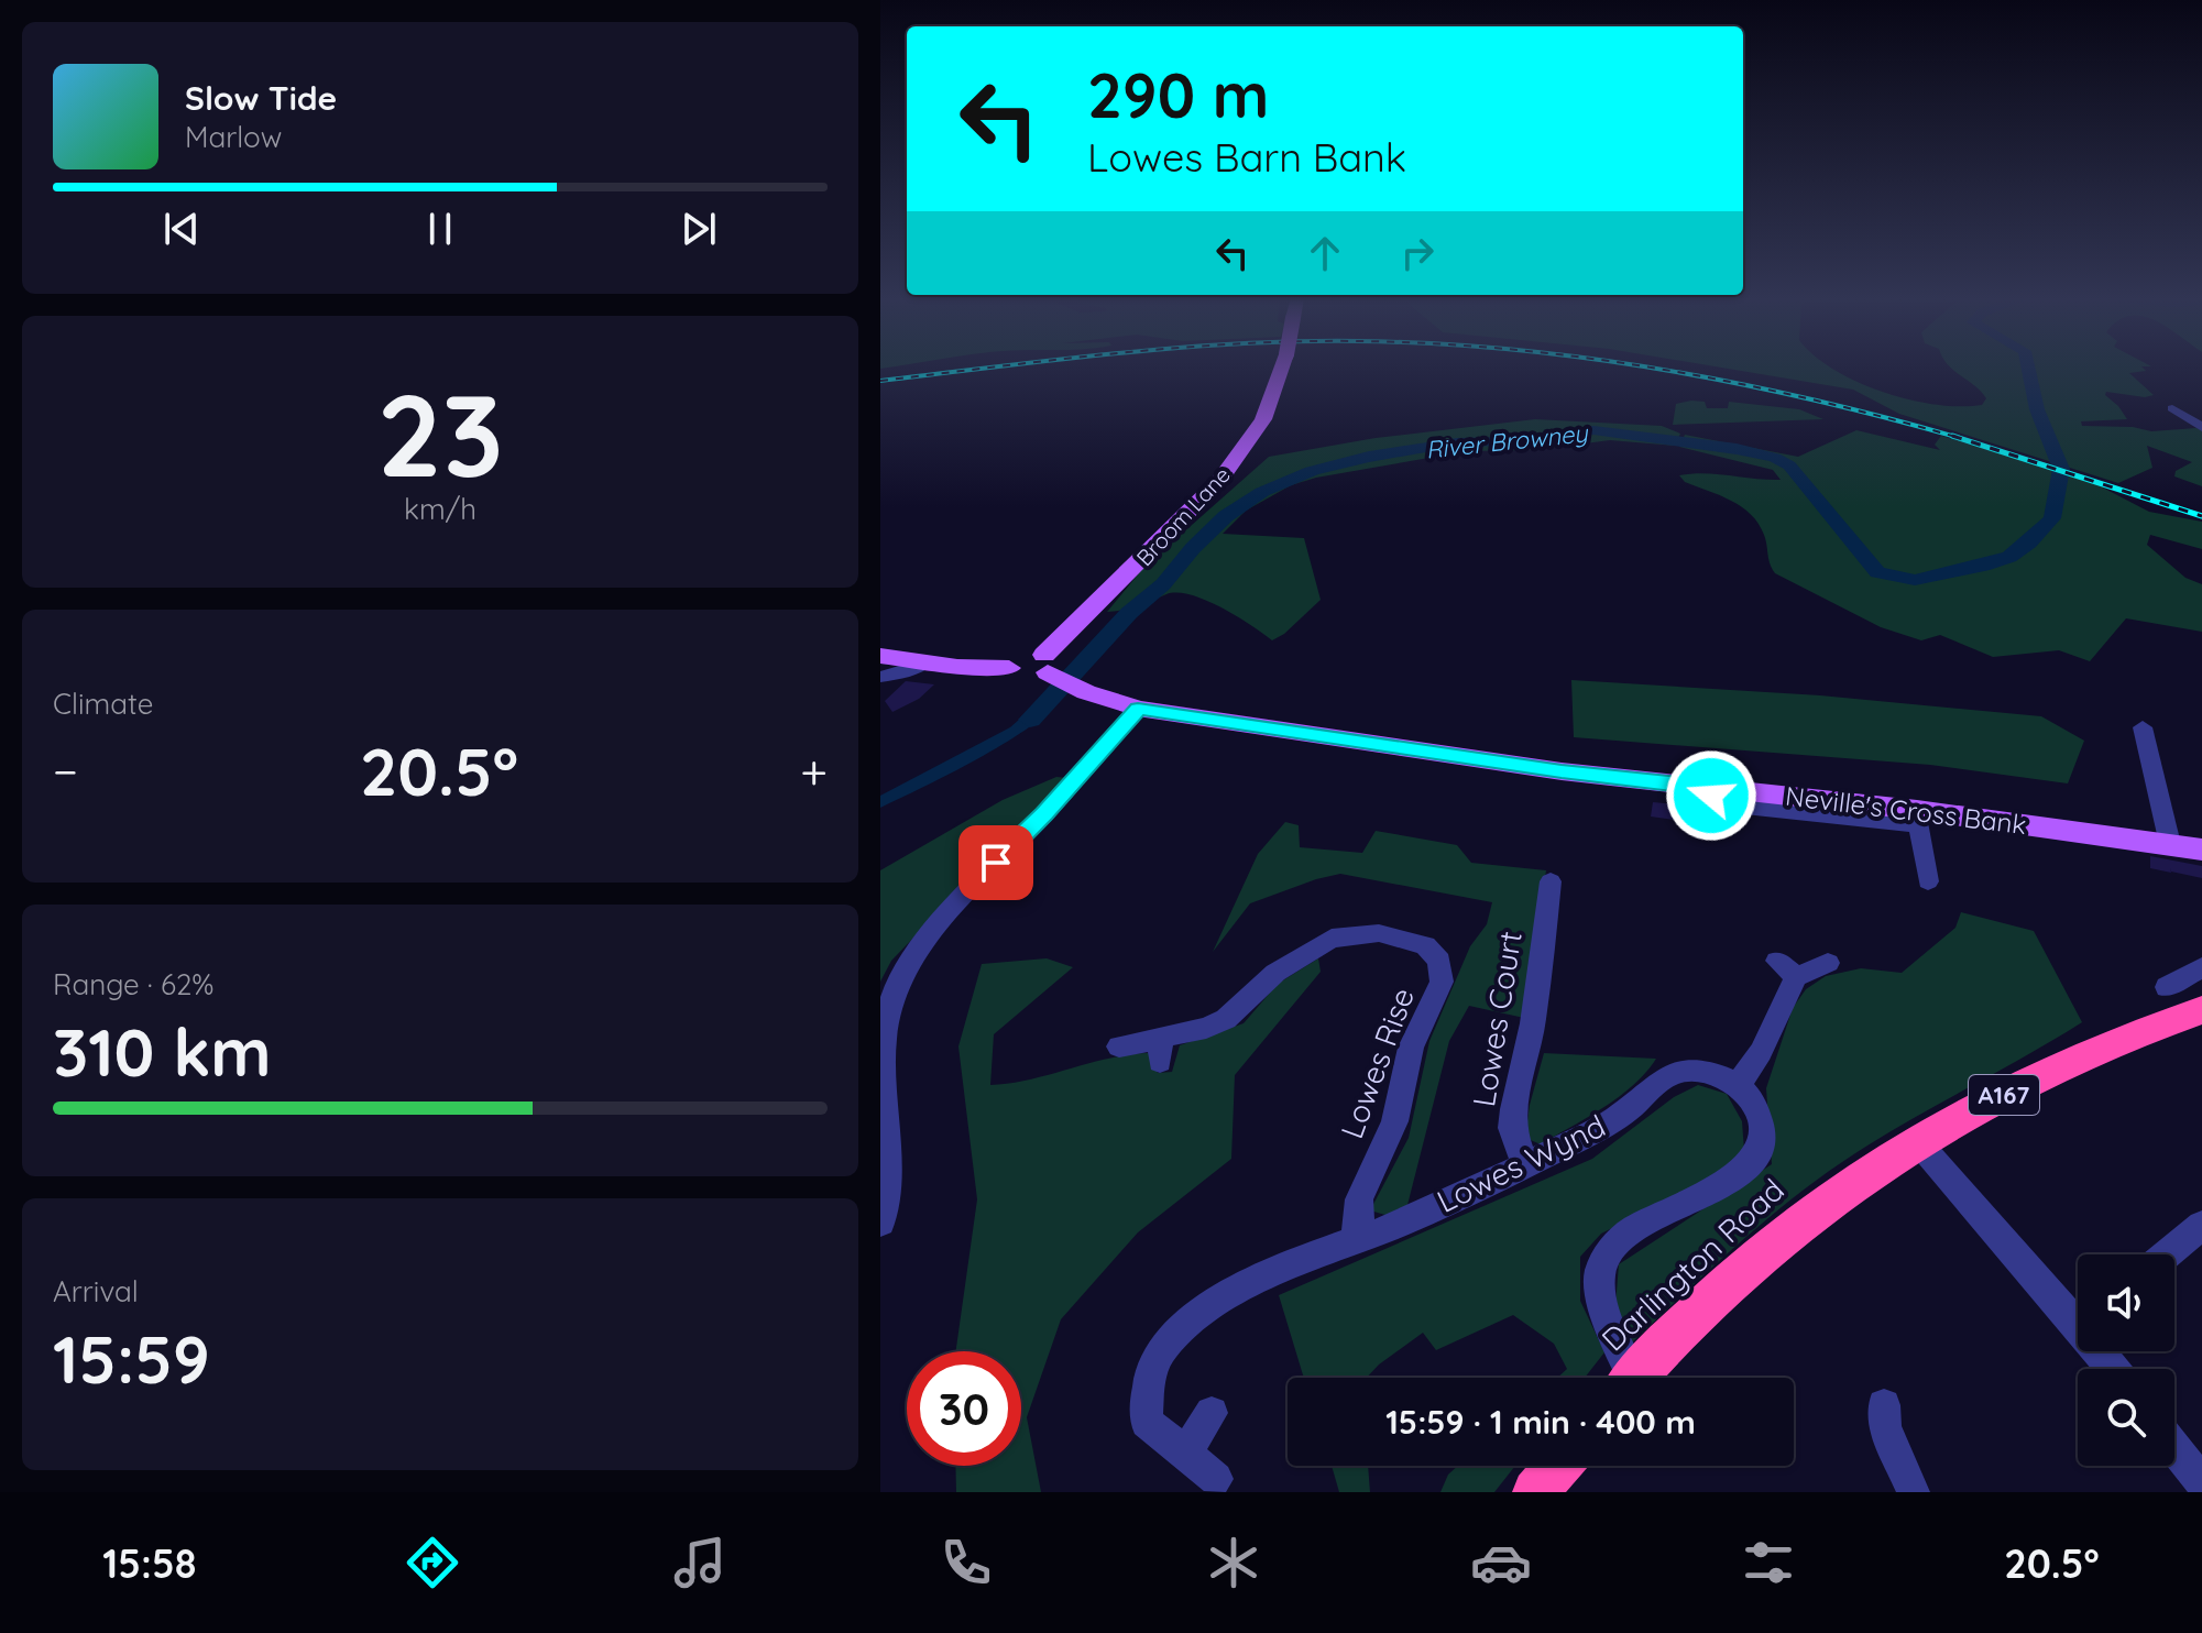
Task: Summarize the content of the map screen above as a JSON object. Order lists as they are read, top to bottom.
{
  "streets": {
    "highway": ["A167", "Darlington Road"],
    "main road": ["Broom Lane", "Neville's Cross Bank"],
    "street": ["Lowes Court", "Lowes Rise", "Lowes Wynd"]
  },
  "crossings": [
    ["Broom Lane", "Neville's Cross Bank"],
    ["Lowes Court", "Lowes Wynd"],
    ["Lowes Rise", "Lowes Wynd"]
  ],
  "water": ["River Browney"],
  "page": {
    "turn": ["290 m", "Lowes Barn Bank"],
    "song": ["Slow Tide", "Marlow"],
    "tile": [
      ["23", "km/h"],
      "Climate",
      ["Range · 62%", "310 km"],
      ["Arrival", "15:59"]
    ],
    "heat": ["−", "20.5°", "+"],
    "limit": "30",
    "trip": "15:59 · 1 min · 400 m",
    "tabs": ["15:58", "20.5°"]
  }
}
